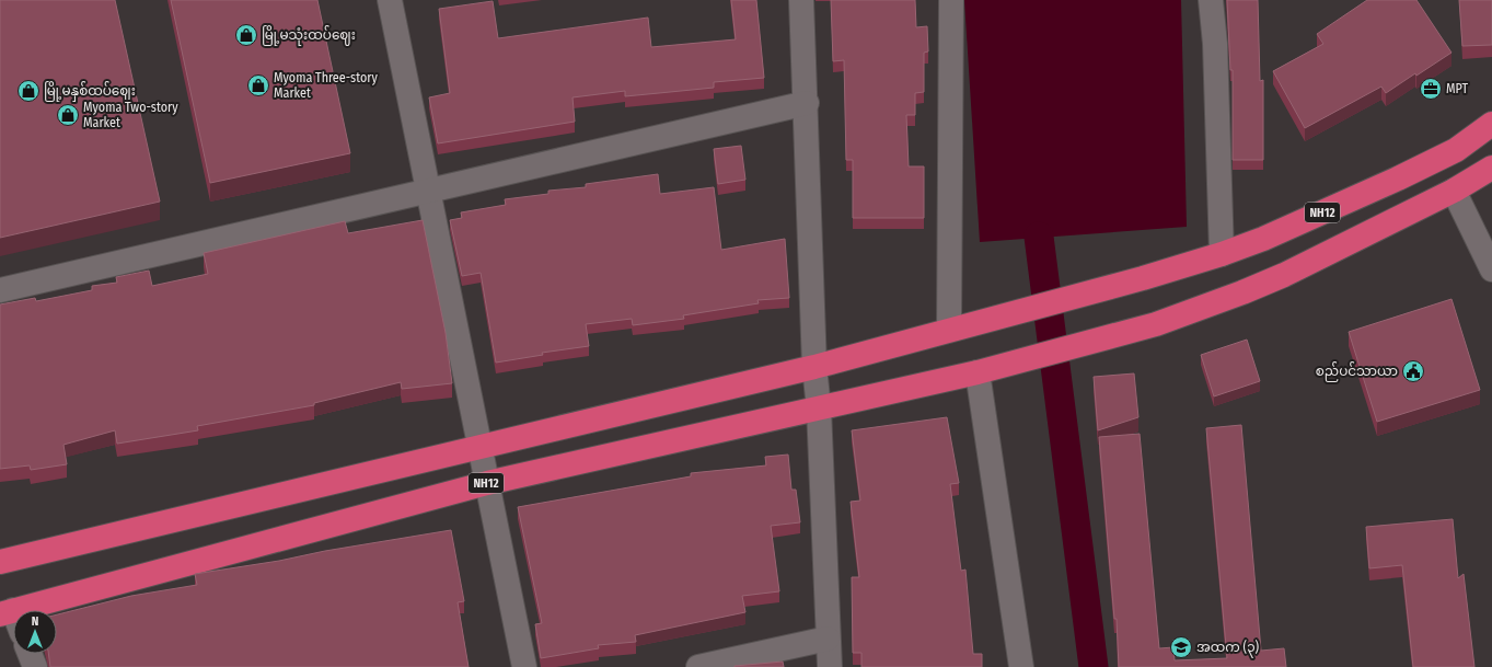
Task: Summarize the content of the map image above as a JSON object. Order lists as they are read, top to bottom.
{
  "streets": {
    "highway": ["NH12"]
  },
  "places": {
    "shop": [
      "မြို့မသုံးထပ်ဈေး",
      "Myoma Three-story Market",
      "မြို့မနှစ်ထပ်ဈေး",
      "Myoma Two-story Market"
    ],
    "office": ["MPT"],
    "public building": ["စည်ပင်သာယာ"],
    "school or university": ["အထက (၃)"]
  },
  "north": "top"
}
